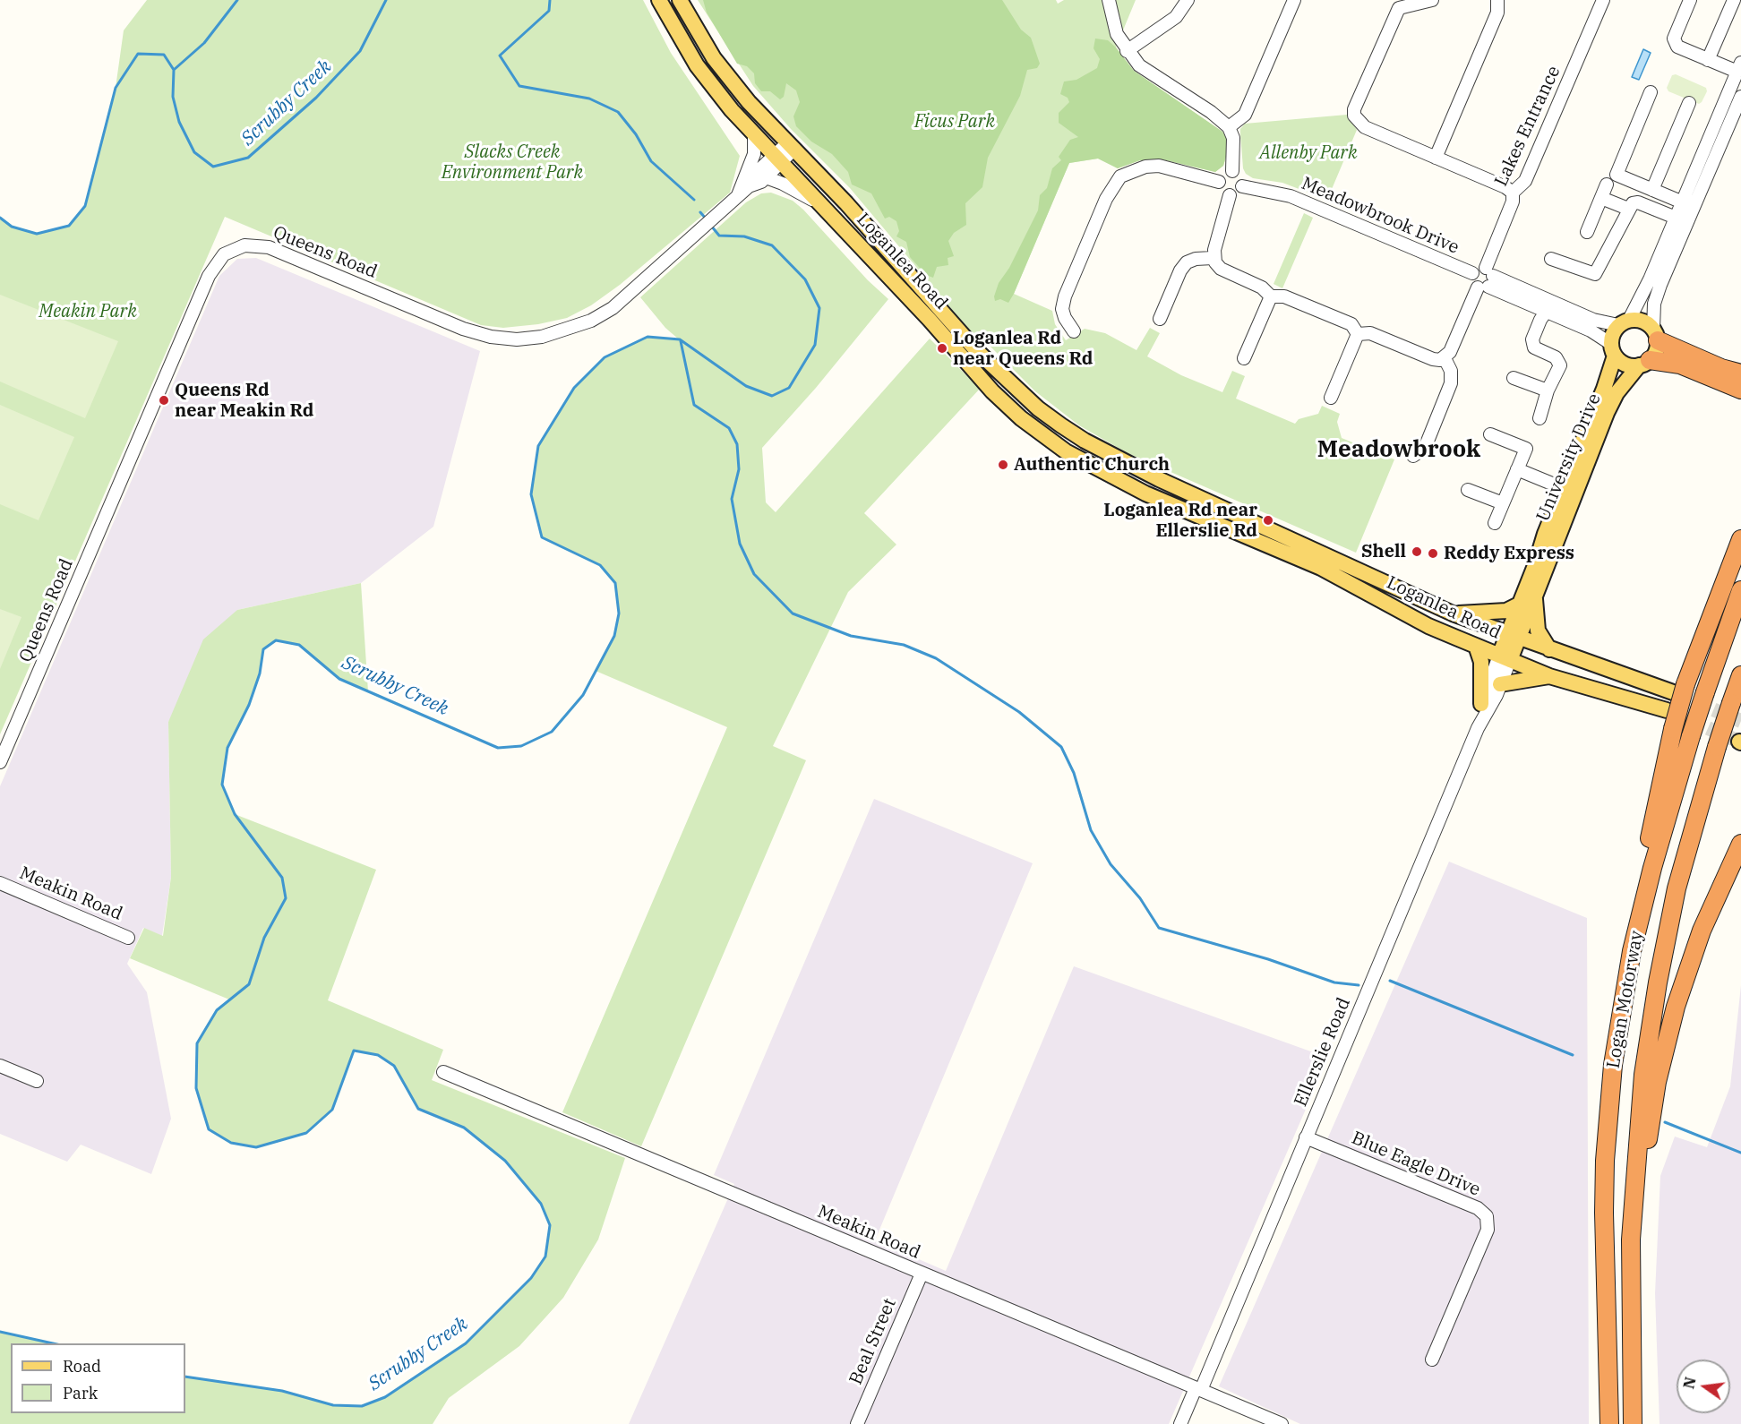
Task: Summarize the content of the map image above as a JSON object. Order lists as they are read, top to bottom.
{
  "streets": {
    "highway": ["Logan Motorway"],
    "main road": ["Loganlea Road", "University Drive"],
    "street": [
      "Lakes Entrance",
      "Meadowbrook Drive",
      "Queens Road",
      "Meakin Road",
      "Ellerslie Road",
      "Blue Eagle Drive",
      "Beal Street"
    ]
  },
  "crossings": [
    ["Lakes Entrance", "Meadowbrook Drive"],
    ["Queens Road", "Loganlea Road"],
    ["Loganlea Road", "University Drive"],
    ["Loganlea Road", "Ellerslie Road"],
    ["University Drive", "Ellerslie Road"],
    ["Meakin Road", "Ellerslie Road"],
    ["Meakin Road", "Beal Street"],
    ["Ellerslie Road", "Blue Eagle Drive"]
  ],
  "districts": ["Meadowbrook"],
  "water": ["Scrubby Creek"],
  "parks": [
    "Ficus Park",
    "Slacks Creek Environment Park",
    "Allenby Park",
    "Meakin Park"
  ],
  "places": [
    "Loganlea Rd near Queens Rd",
    "Queens Rd near Meakin Rd",
    "Authentic Church",
    "Loganlea Rd near Ellerslie Rd",
    "Shell",
    "Reddy Express"
  ],
  "legend": ["Road", "Park"],
  "north": "left"
}
